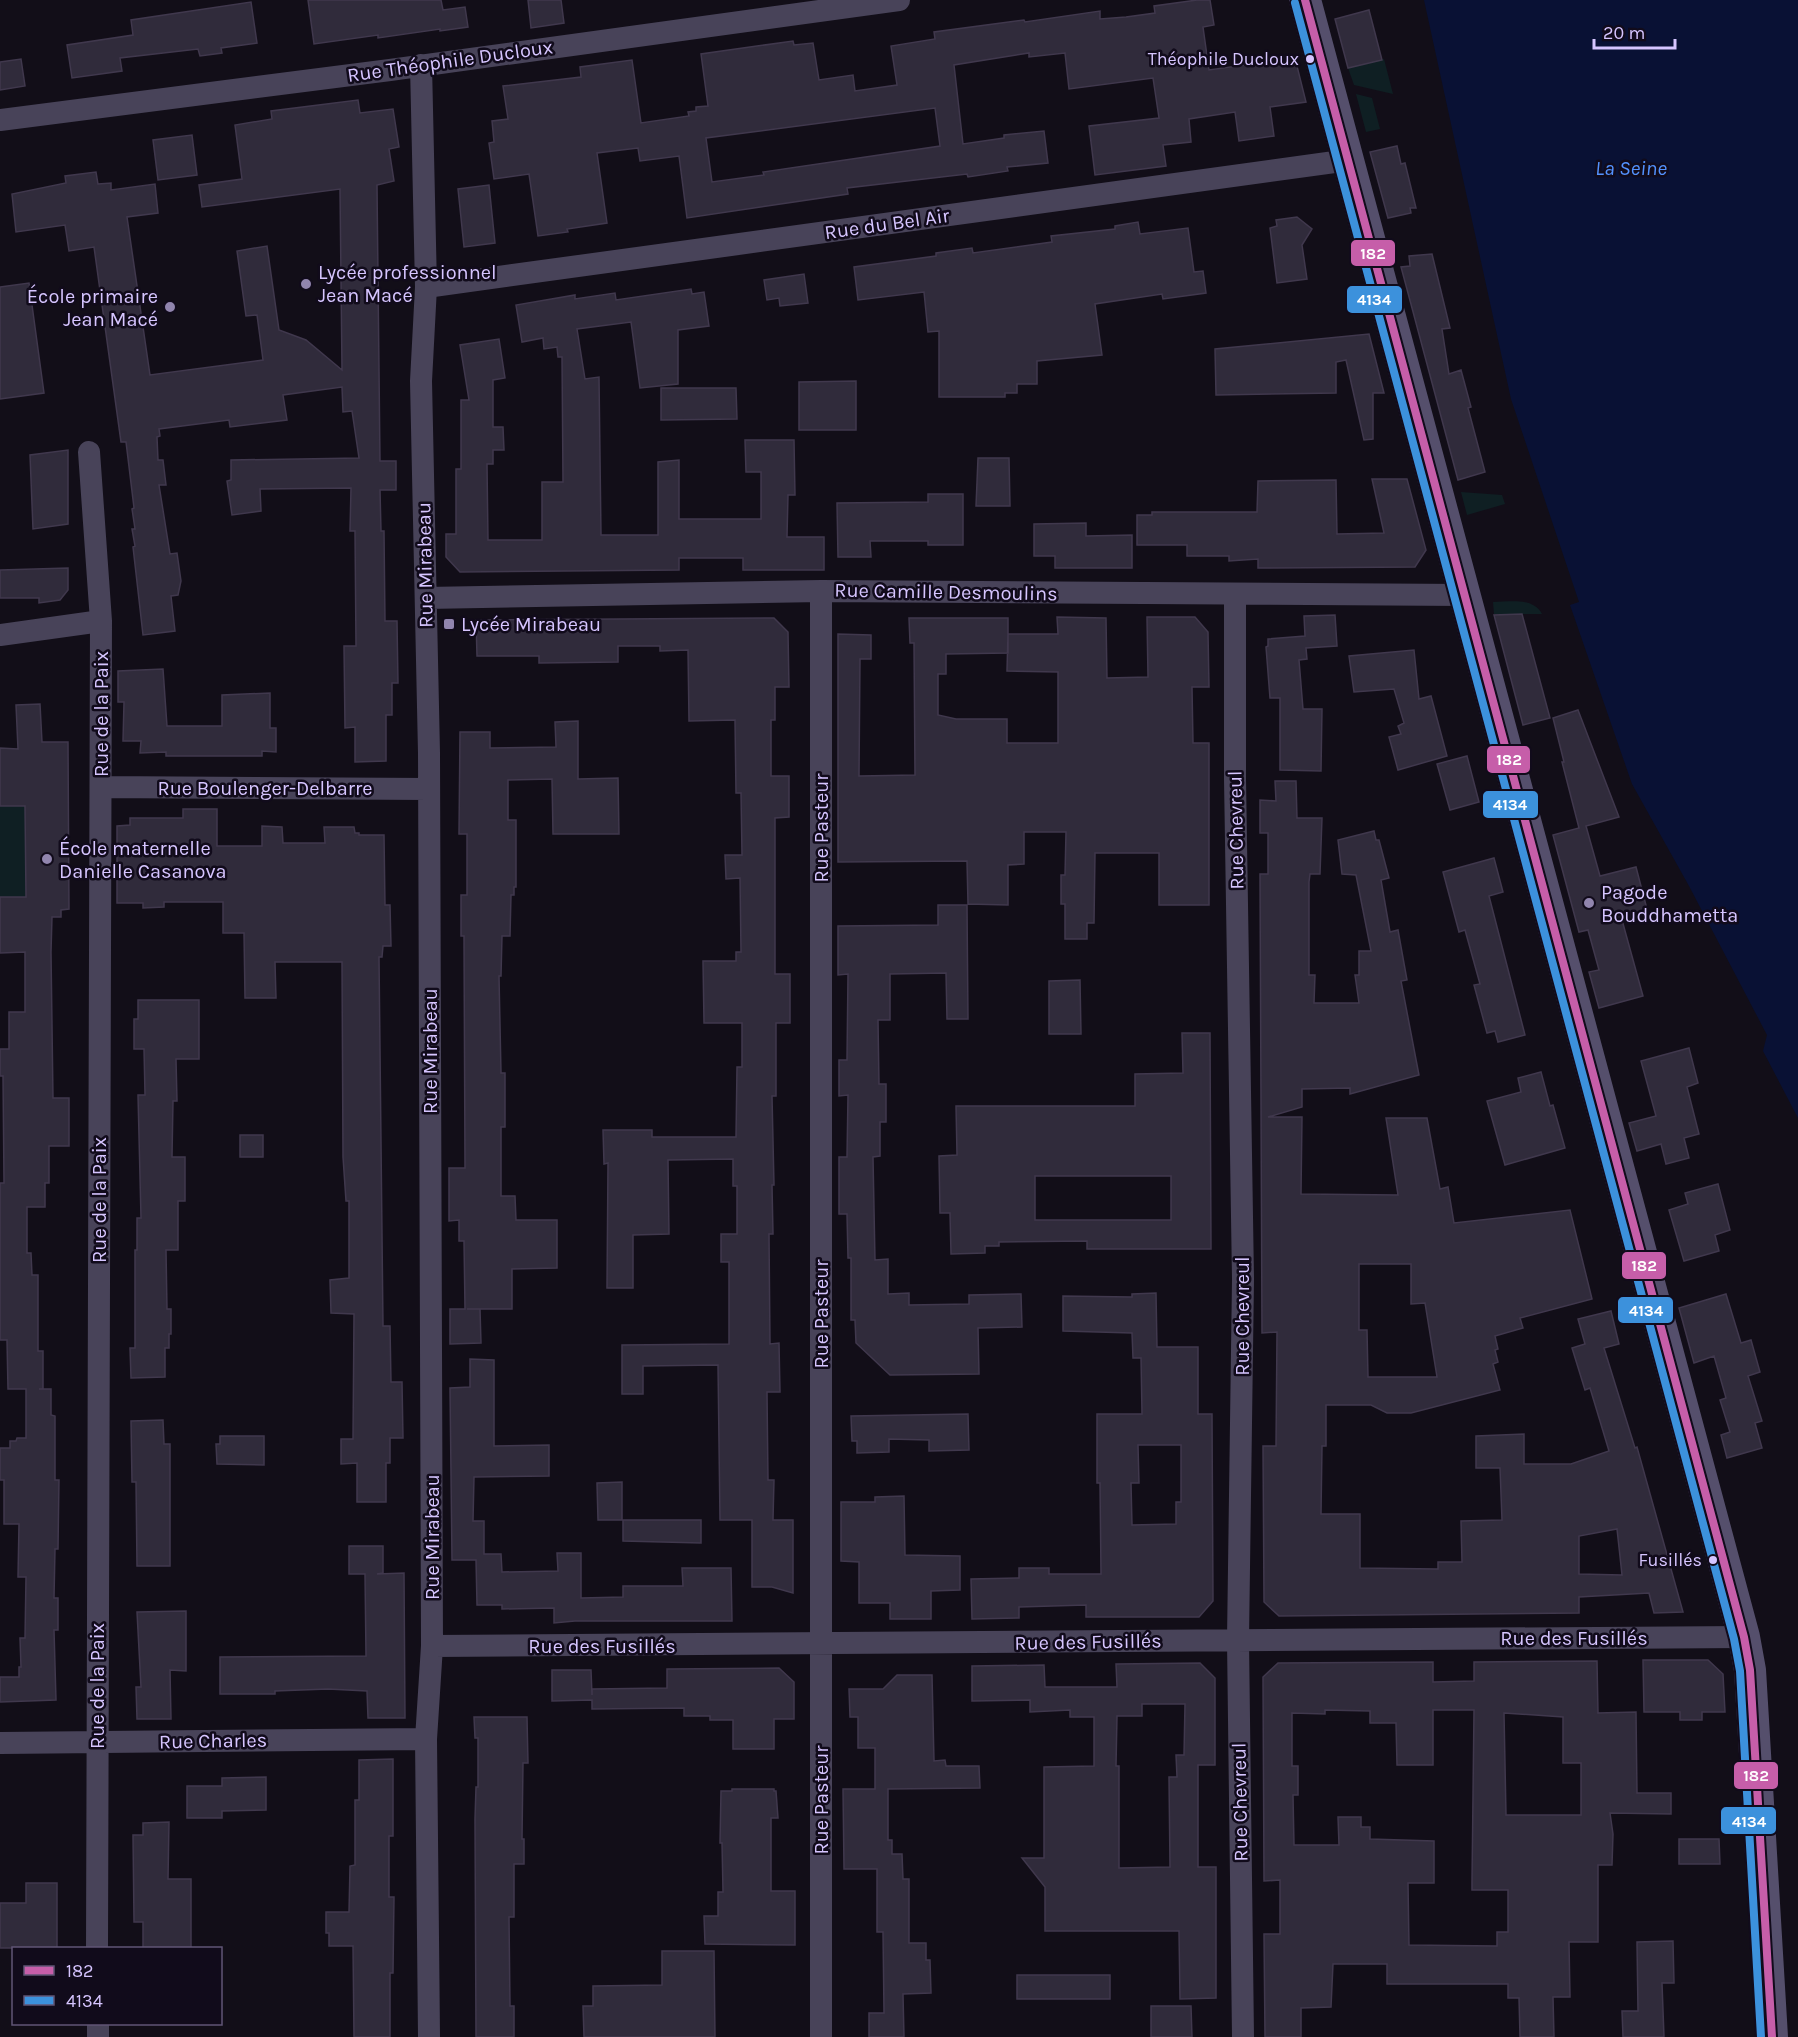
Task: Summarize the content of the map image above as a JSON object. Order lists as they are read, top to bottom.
{
  "streets": {
    "street": [
      "Rue Théophile Ducloux",
      "Rue du Bel Air",
      "Rue Mirabeau",
      "Rue Camille Desmoulins",
      "Rue de la Paix",
      "Rue Boulenger-Delbarre",
      "Rue Pasteur",
      "Rue Chevreul",
      "Rue des Fusillés",
      "Rue Charles"
    ]
  },
  "crossings": [
    ["Rue Théophile Ducloux", "Rue Mirabeau"],
    ["Rue du Bel Air", "Rue Mirabeau"],
    ["Rue Mirabeau", "Rue Camille Desmoulins"],
    ["Rue Mirabeau", "Rue Boulenger-Delbarre"],
    ["Rue Mirabeau", "Rue des Fusillés"],
    ["Rue Mirabeau", "Rue Charles"],
    ["Rue Camille Desmoulins", "Rue Pasteur"],
    ["Rue Camille Desmoulins", "Rue Chevreul"],
    ["Rue de la Paix", "Rue Boulenger-Delbarre"],
    ["Rue de la Paix", "Rue Charles"],
    ["Rue Pasteur", "Rue des Fusillés"],
    ["Rue Chevreul", "Rue des Fusillés"]
  ],
  "water": ["La Seine"],
  "places": {
    "other": [
      "Théophile Ducloux",
      "Lycée professionnel Jean Macé",
      "École primaire Jean Macé",
      "École maternelle Danielle Casanova",
      "Pagode Bouddhametta",
      "Fusillés"
    ],
    "transit": ["Lycée Mirabeau"]
  },
  "lines": ["transit line 182", "transit line 4134"],
  "legend": ["182", "4134"],
  "scale_bar": "20 m"
}
